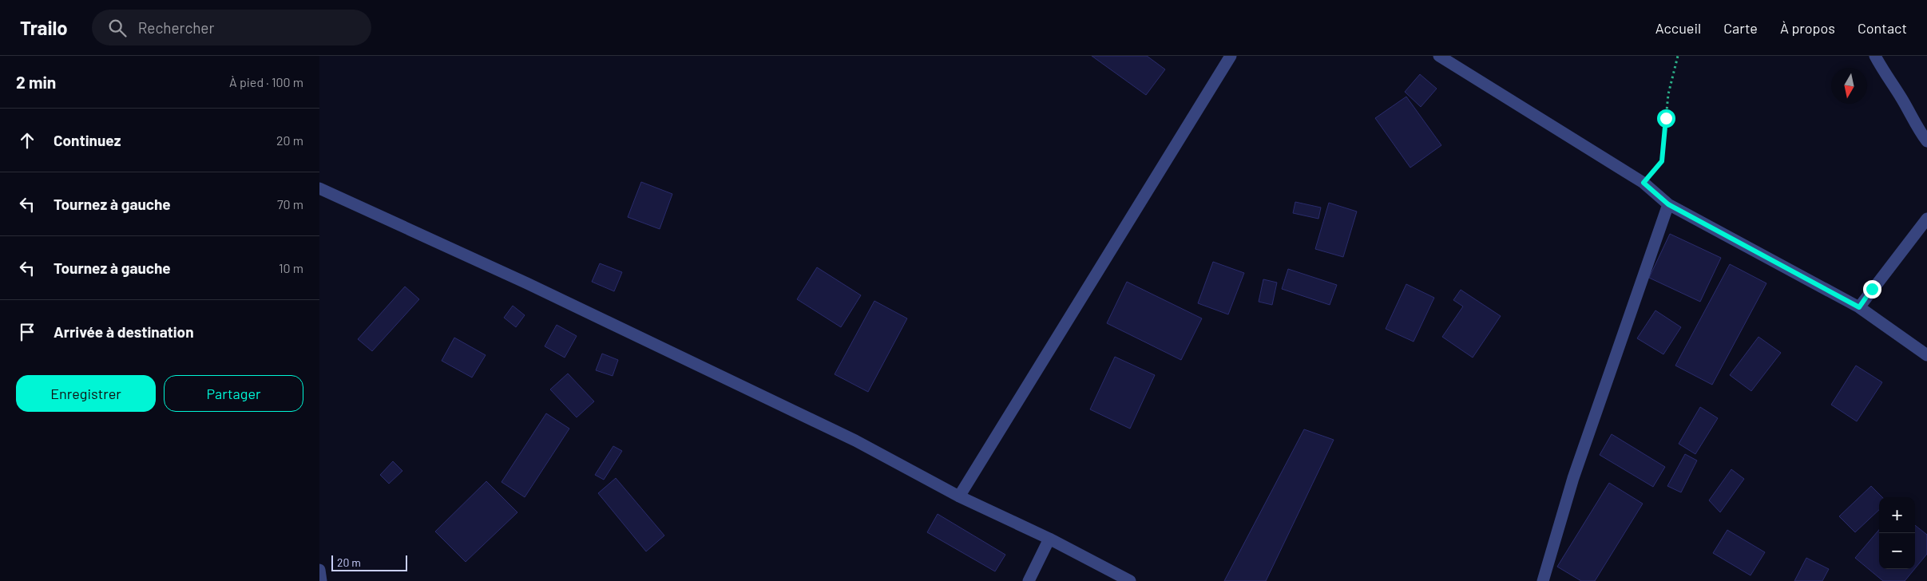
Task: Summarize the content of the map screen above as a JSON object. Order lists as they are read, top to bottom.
{
  "scale_bar": "20 m",
  "north": "bottom",
  "page": {
    "header": "Trailo",
    "search": "Rechercher",
    "nav": [
      "Accueil",
      "Carte",
      "À propos",
      "Contact"
    ],
    "heading": ["2 min", "À pied · 100 m"],
    "list": [
      ["Continuez", "20 m"],
      ["Tournez à gauche", "70 m"],
      ["Tournez à gauche", "10 m"],
      "Arrivée à destination"
    ],
    "buttons": ["Enregistrer", "Partager"],
    "map_buttons": ["+", "−"],
    "scale": "20 m"
  }
}
